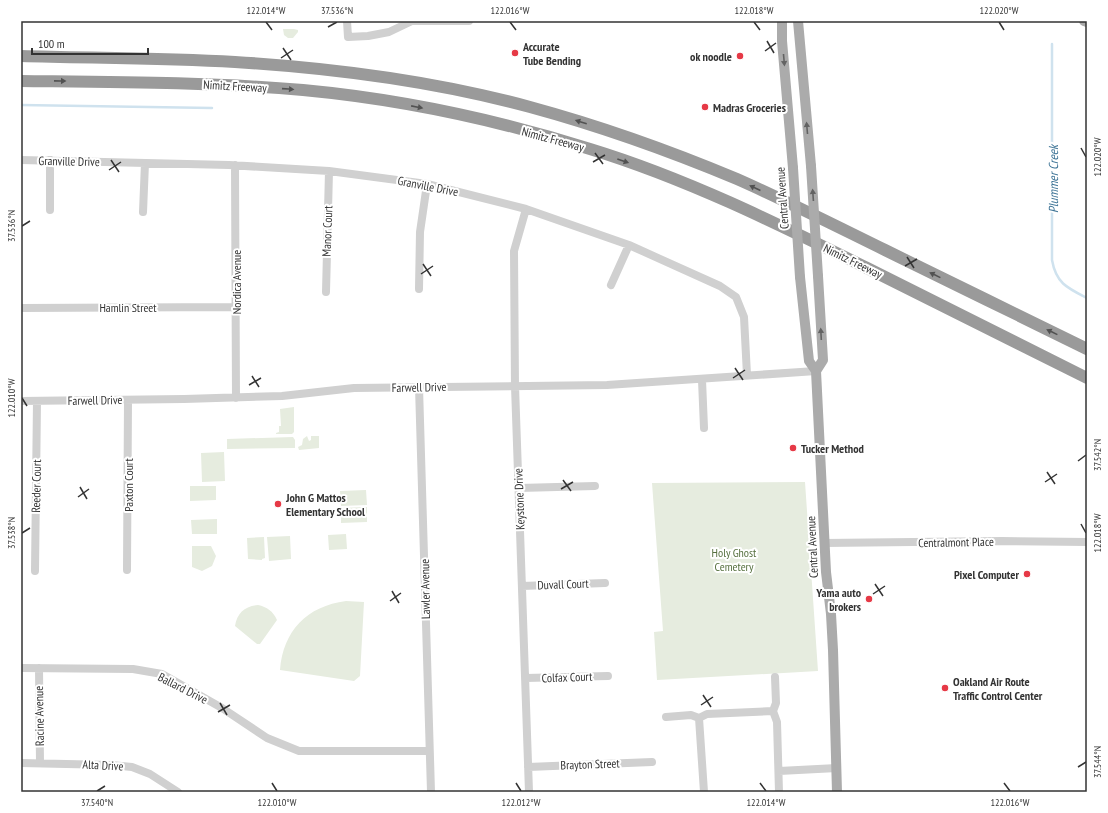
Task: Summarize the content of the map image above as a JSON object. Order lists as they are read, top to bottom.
{
  "streets": {
    "highway": ["Nimitz Freeway"],
    "main road": ["Central Avenue"],
    "street": [
      "Granville Drive",
      "Manor Court",
      "Nordica Avenue",
      "Hamlin Street",
      "Farwell Drive",
      "Paxton Court",
      "Reeder Court",
      "Keystone Drive",
      "Centralmont Place",
      "Duvall Court",
      "Lawler Avenue",
      "Colfax Court",
      "Ballard Drive",
      "Racine Avenue",
      "Brayton Street",
      "Alta Drive"
    ]
  },
  "crossings": [
    ["Granville Drive", "Manor Court"],
    ["Granville Drive", "Nordica Avenue"],
    ["Granville Drive", "Farwell Drive"],
    ["Granville Drive", "Keystone Drive"],
    ["Central Avenue", "Farwell Drive"],
    ["Central Avenue", "Centralmont Place"],
    ["Nordica Avenue", "Hamlin Street"],
    ["Nordica Avenue", "Farwell Drive"],
    ["Farwell Drive", "Paxton Court"],
    ["Farwell Drive", "Reeder Court"],
    ["Farwell Drive", "Keystone Drive"],
    ["Farwell Drive", "Lawler Avenue"],
    ["Keystone Drive", "Duvall Court"],
    ["Keystone Drive", "Colfax Court"],
    ["Keystone Drive", "Brayton Street"],
    ["Lawler Avenue", "Ballard Drive"],
    ["Ballard Drive", "Racine Avenue"],
    ["Racine Avenue", "Alta Drive"]
  ],
  "water": ["Plummer Creek"],
  "parks": ["Holy Ghost Cemetery"],
  "places": [
    "Accurate Tube Bending",
    "ok noodle",
    "Madras Groceries",
    "Tucker Method",
    "John G Mattos Elementary School",
    "Pixel Computer",
    "Yama auto brokers",
    "Oakland Air Route Traffic Control Center"
  ],
  "scale_bar": "100 m",
  "coordinates": [
    "122.014°W",
    "37.536°N",
    "122.016°W",
    "122.018°W",
    "122.020°W",
    "122.010°W",
    "37.542°N",
    "37.538°N",
    "37.544°N",
    "37.540°N",
    "122.012°W"
  ]
}
